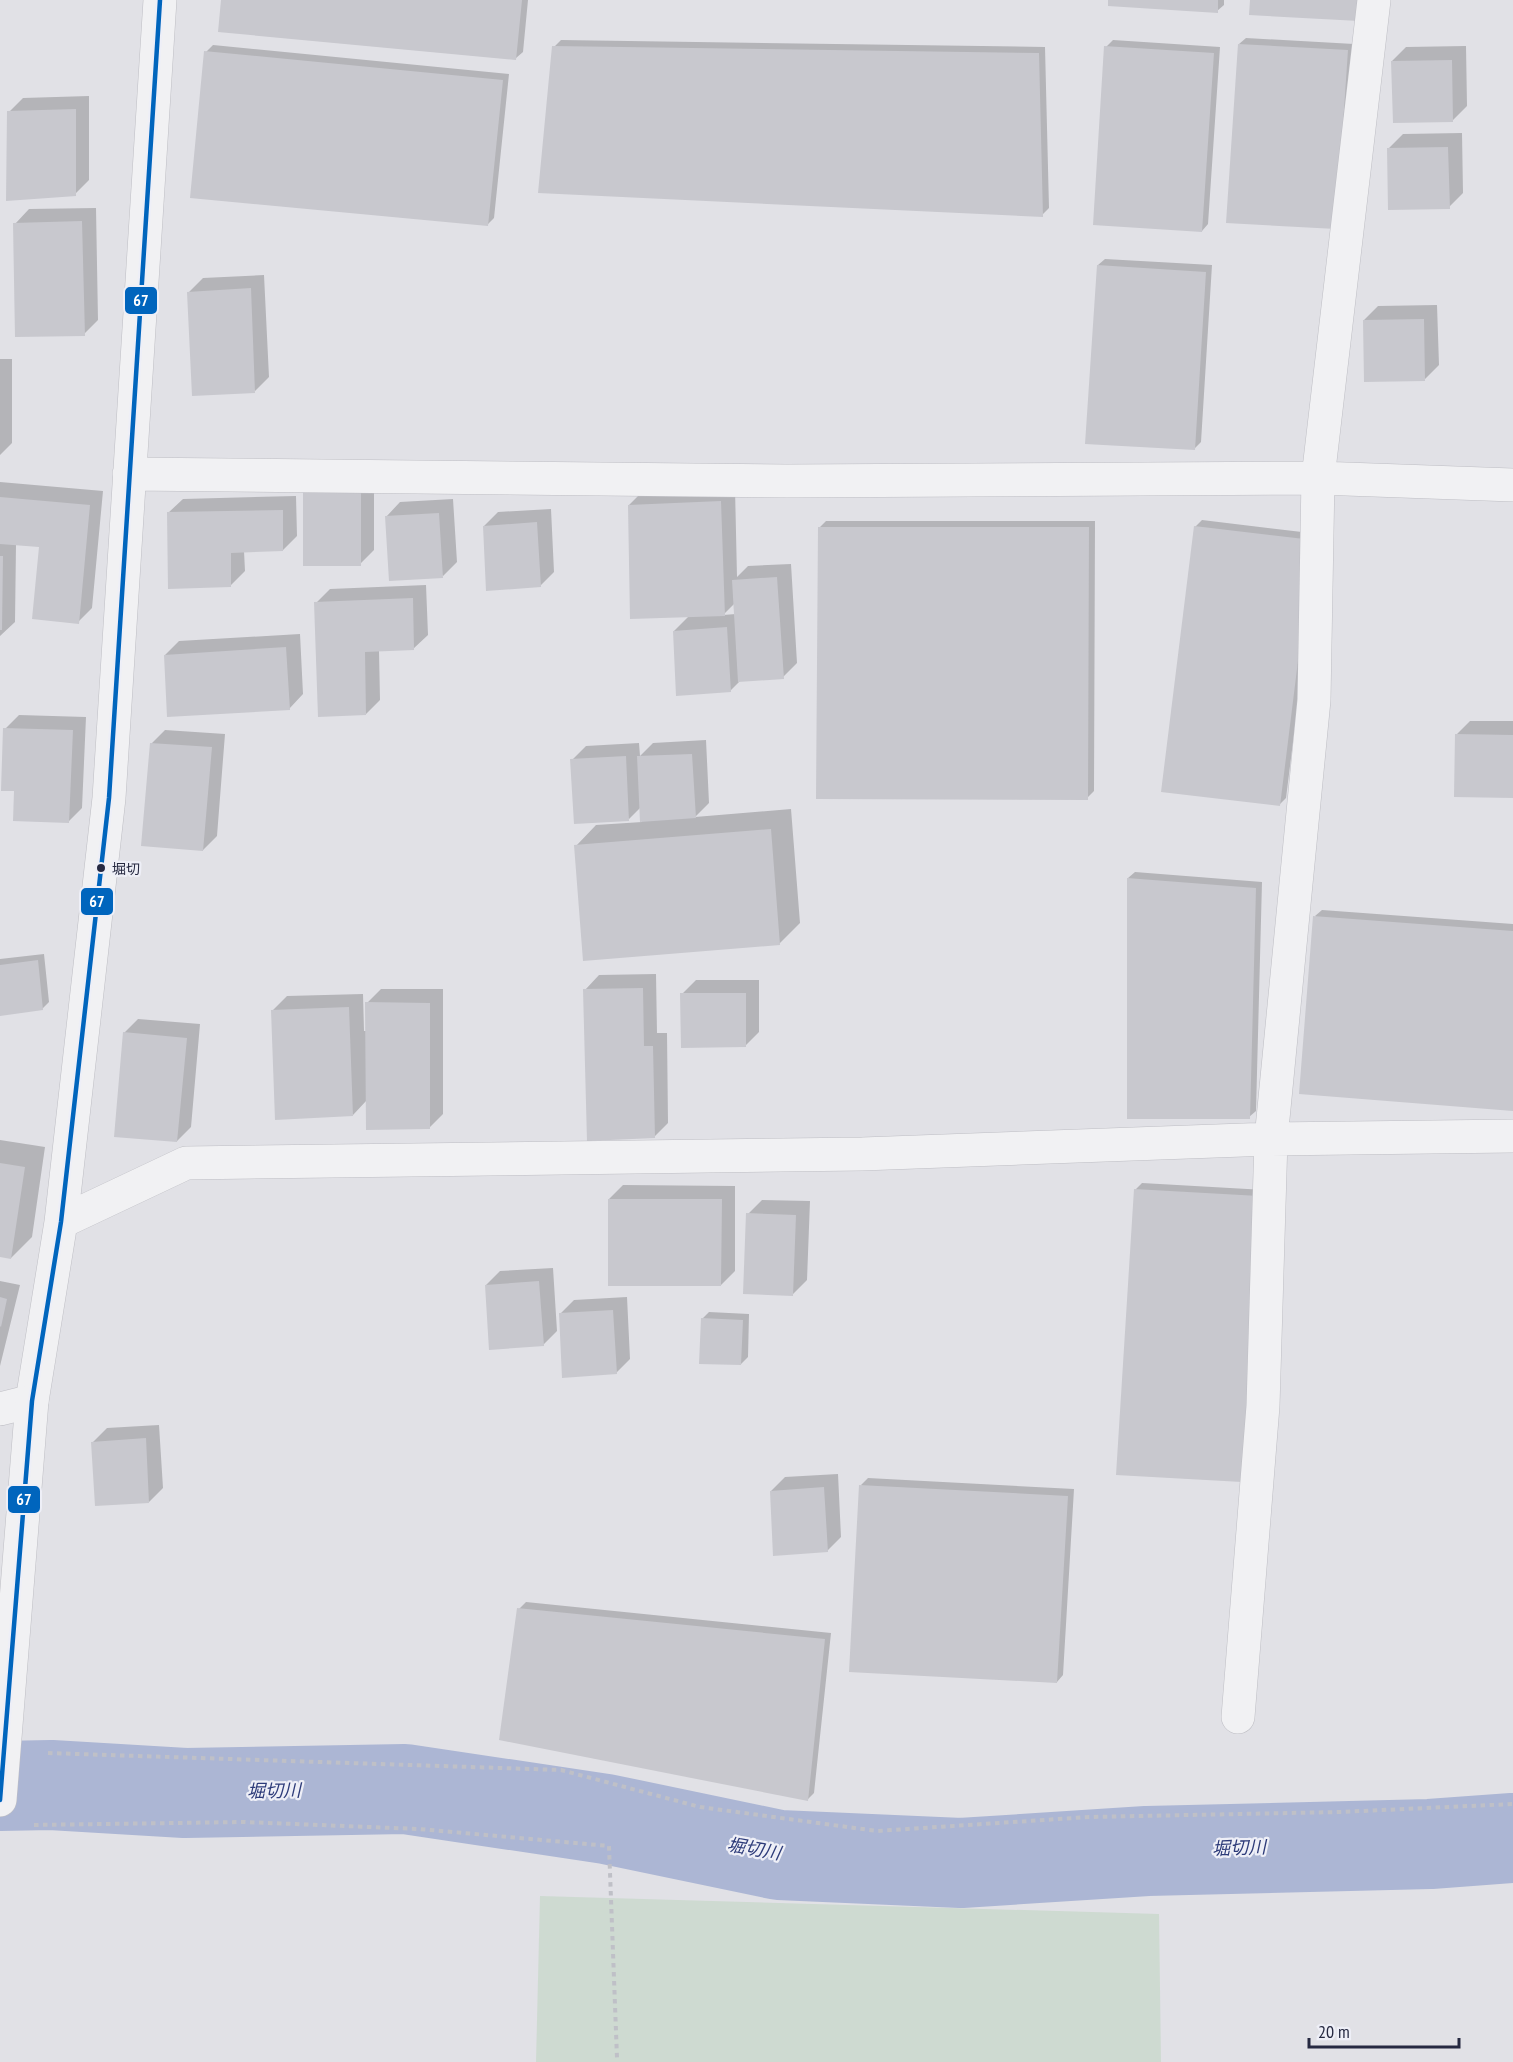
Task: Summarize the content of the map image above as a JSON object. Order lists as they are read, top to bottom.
{
  "water": ["堀切川"],
  "places": ["堀切"],
  "lines": ["transit line 67"],
  "scale_bar": "20 m"
}
